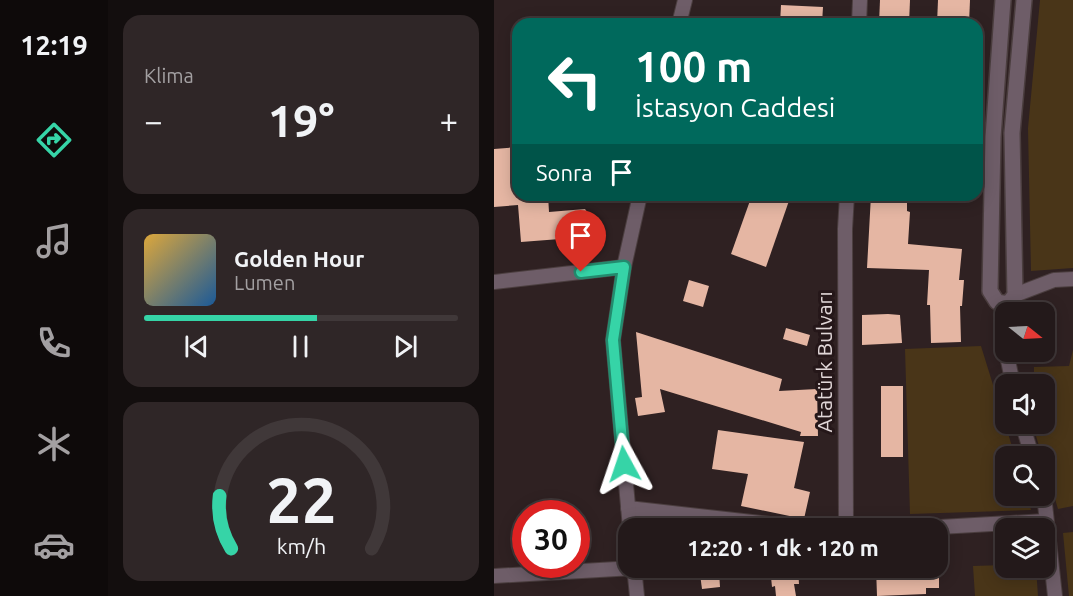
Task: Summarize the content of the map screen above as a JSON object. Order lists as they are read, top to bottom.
{
  "streets": {
    "street": ["Atatürk Bulvarı"]
  },
  "north": "right",
  "page": {
    "tabs": "12:19",
    "tile": "Klima",
    "turn": ["100 m", "İstasyon Caddesi"],
    "heat": ["−", "19°", "+"],
    "then": "Sonra",
    "song": ["Golden Hour", "Lumen"],
    "limit": "30",
    "trip": "12:20 · 1 dk · 120 m",
    "gauge": ["22", "km/h"]
  }
}
